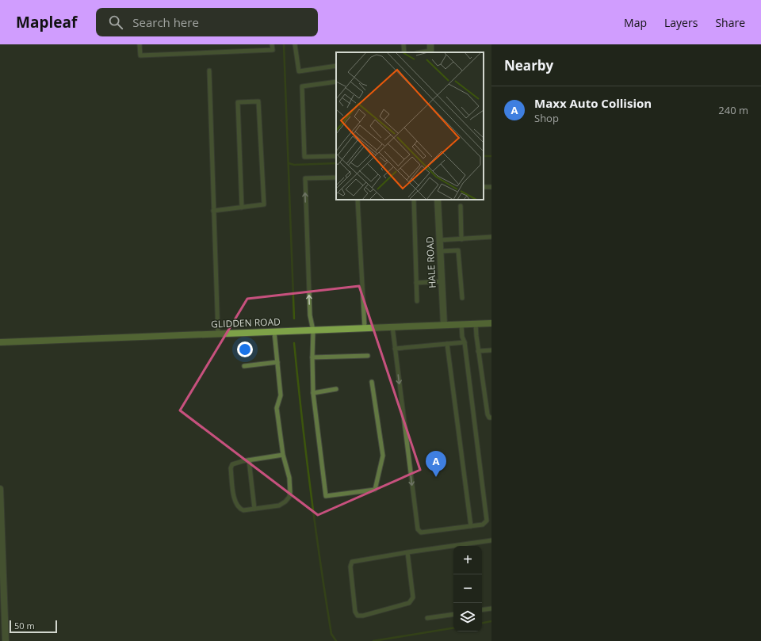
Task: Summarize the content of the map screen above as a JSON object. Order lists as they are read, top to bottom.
{
  "streets": {
    "street": ["HALE ROAD", "GLIDDEN ROAD"]
  },
  "crossings": [
    ["HALE ROAD", "GLIDDEN ROAD"]
  ],
  "scale_bar": "50 m",
  "page": {
    "header": "Mapleaf",
    "search": "Search here",
    "nav": ["Map", "Layers", "Share"],
    "heading": "Nearby",
    "list": [
      {
        "mark": "A",
        "name": "Maxx Auto Collision",
        "note": "Shop",
        "value": "240 m"
      }
    ],
    "pins": "A",
    "map_buttons": ["+", "−"],
    "scale": "50 m"
  }
}
